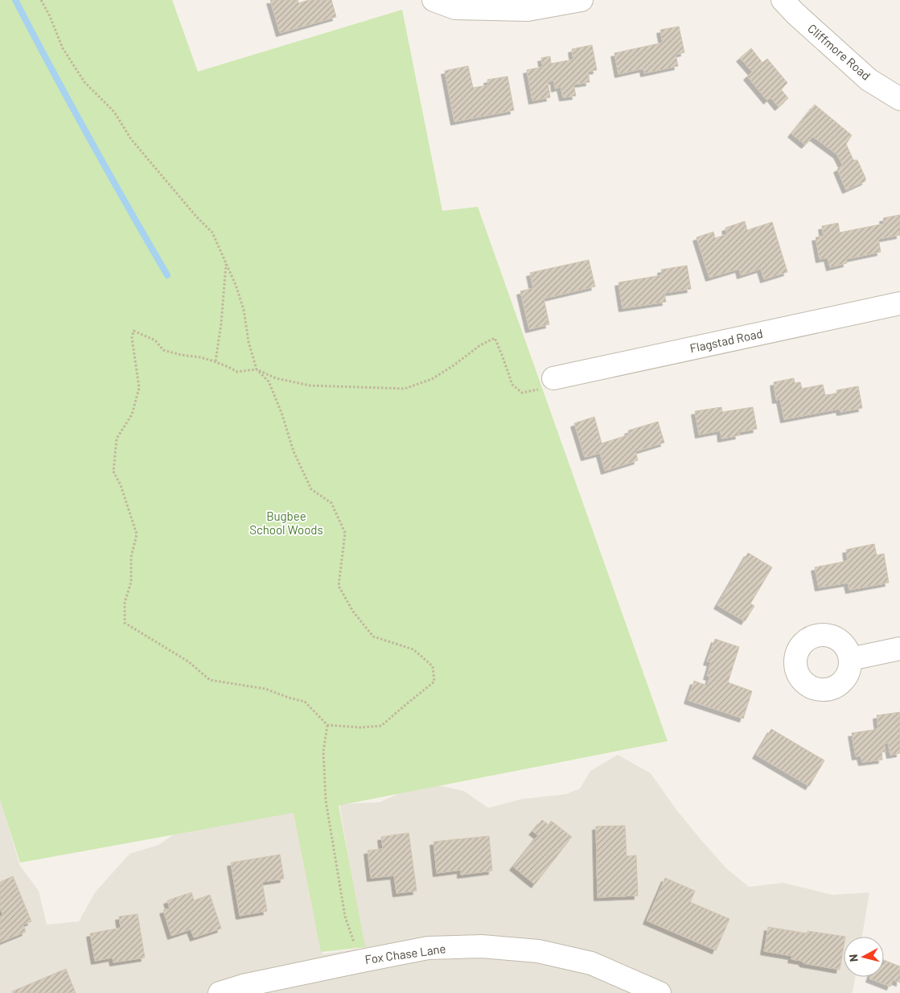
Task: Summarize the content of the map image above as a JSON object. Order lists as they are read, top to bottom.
{
  "streets": {
    "street": ["Cliffmore Road", "Flagstad Road", "Fox Chase Lane"]
  },
  "parks": ["Bugbee School Woods"],
  "north": "left"
}
